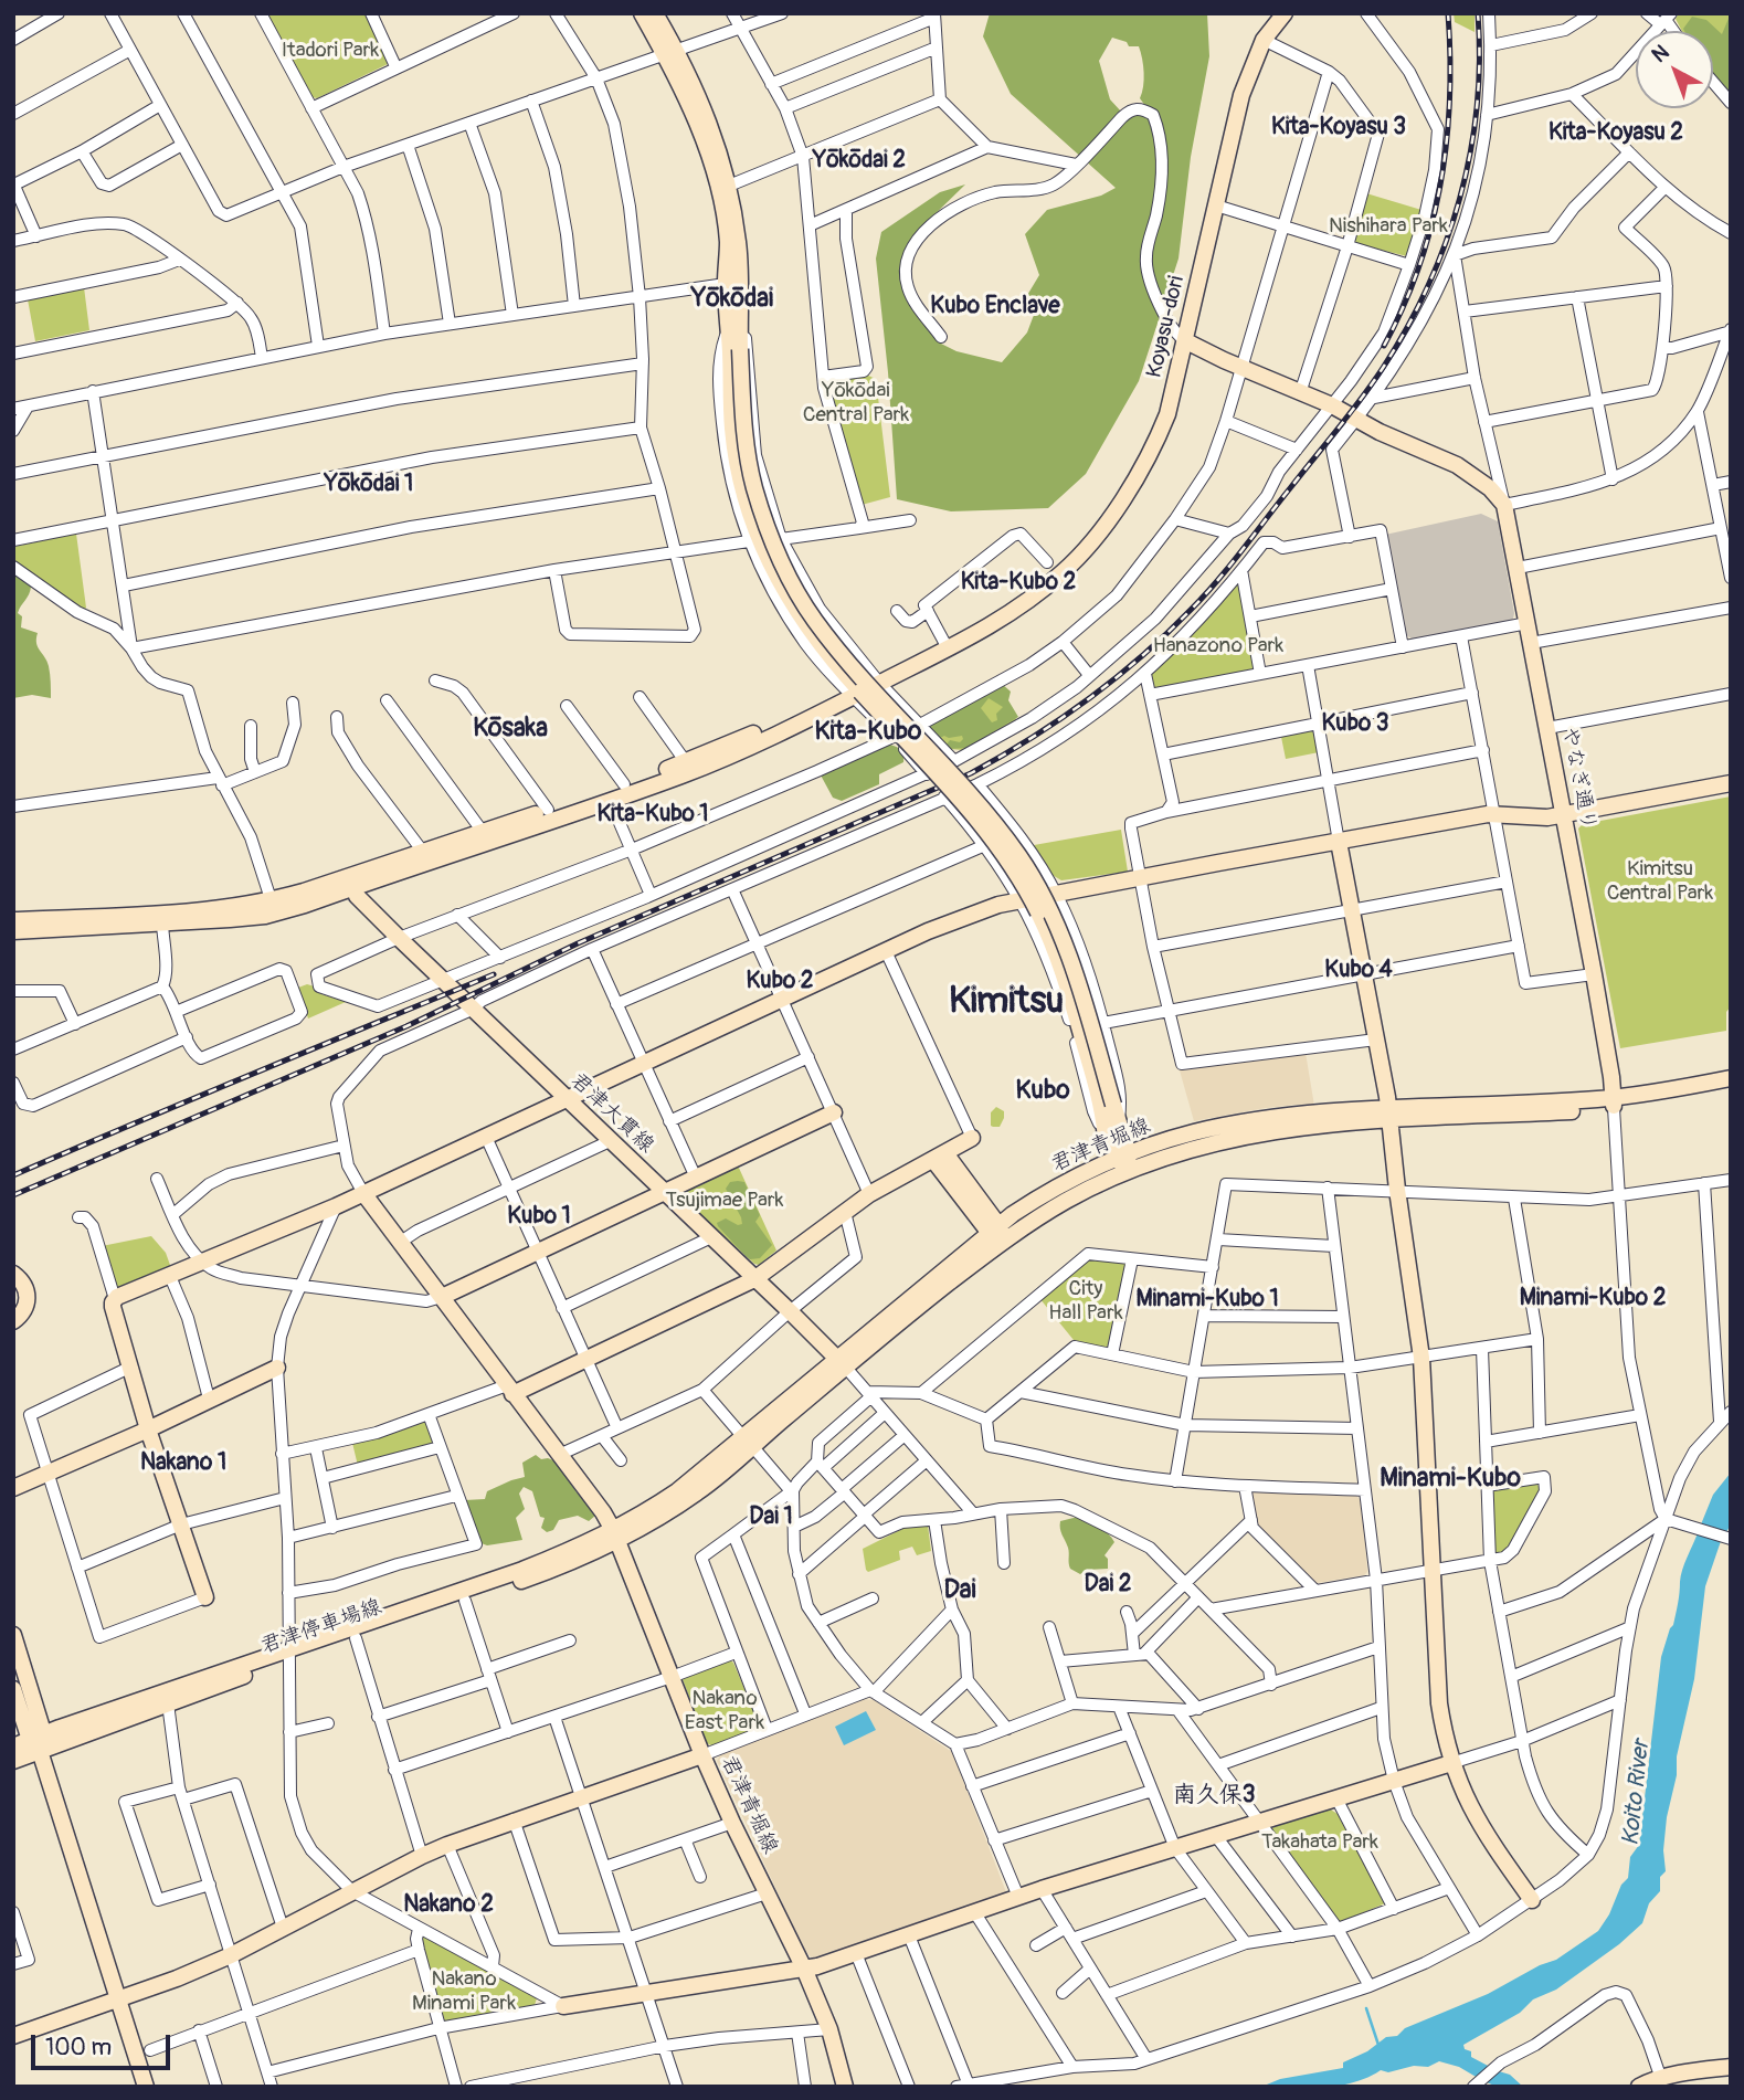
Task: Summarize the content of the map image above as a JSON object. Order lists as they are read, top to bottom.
{
  "streets": {
    "street": [
      "Koyasu-dori",
      "やなぎ通り",
      "君津大貫線",
      "君津青堀線",
      "君津停車場線"
    ]
  },
  "crossings": [
    ["やなぎ通り", "君津青堀線"],
    ["君津大貫線", "君津青堀線"],
    ["君津青堀線", "君津停車場線"]
  ],
  "districts": [
    "Kita-Koyasu 3",
    "Kita-Koyasu 2",
    "Yōkōdai 2",
    "Yōkōdai",
    "Kubo Enclave",
    "Yōkōdai 1",
    "Kita-Kubo 2",
    "Kubo 3",
    "Kōsaka",
    "Kita-Kubo",
    "Kita-Kubo 1",
    "Kubo 4",
    "Kubo 2",
    "Kimitsu",
    "Kubo",
    "Kubo 1",
    "Minami-Kubo 2",
    "Minami-Kubo 1",
    "Nakano 1",
    "Minami-Kubo",
    "Dai 1",
    "Dai 2",
    "Dai",
    "南久保3",
    "Nakano 2"
  ],
  "water": ["Koito River"],
  "parks": [
    "Itadori Park",
    "Nishihara Park",
    "Yōkōdai Central Park",
    "Hanazono Park",
    "Kimitsu Central Park",
    "Tsujimae Park",
    "City Hall Park",
    "Nakano East Park",
    "Takahata Park",
    "Nakano Minami Park"
  ],
  "scale_bar": "100 m",
  "north": "top left"
}
